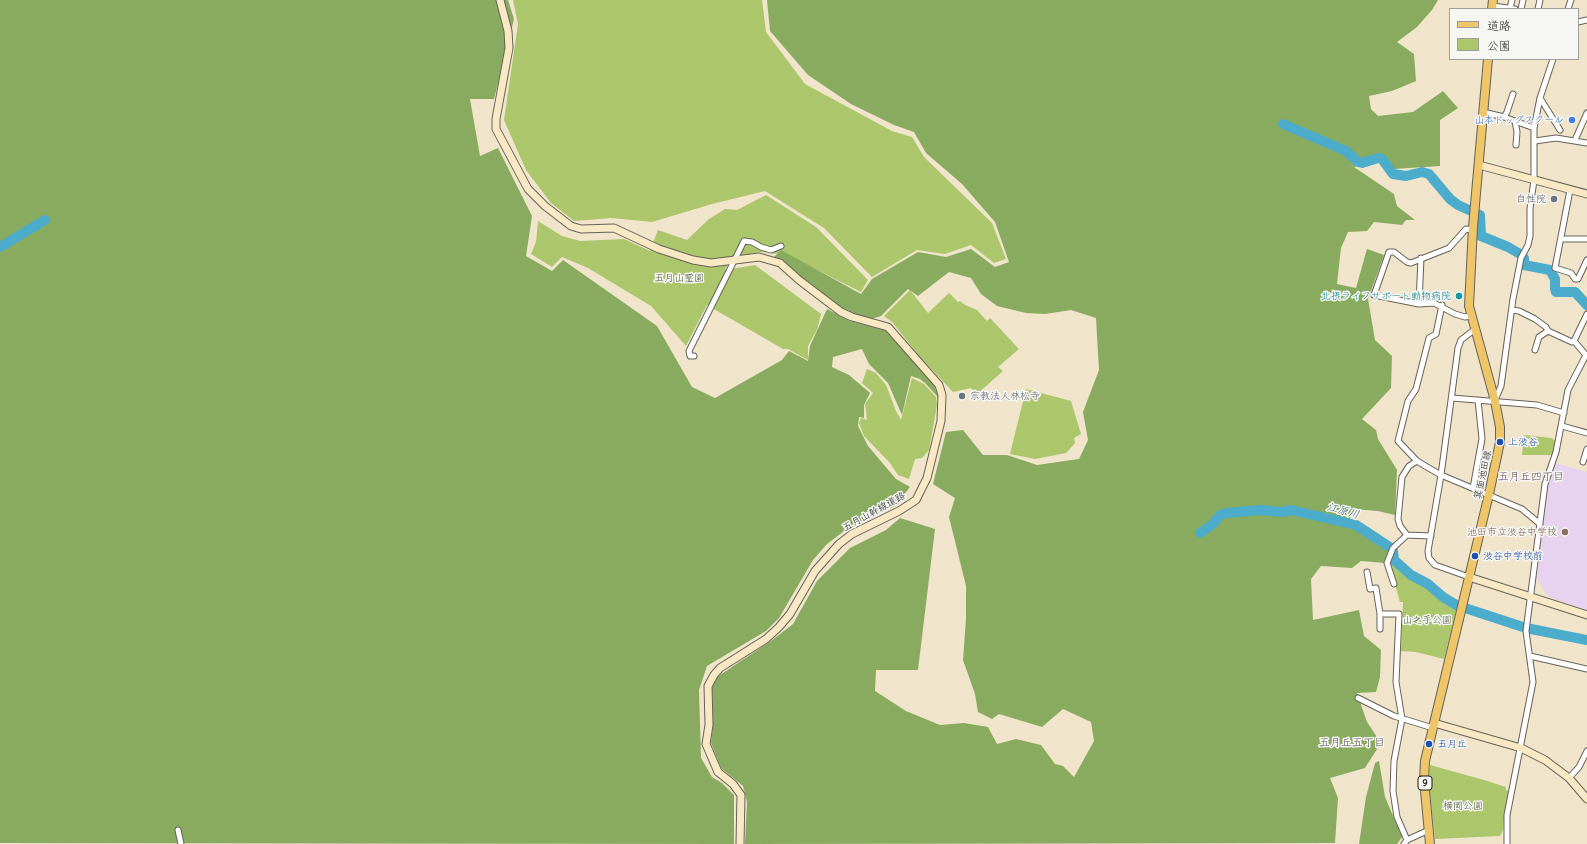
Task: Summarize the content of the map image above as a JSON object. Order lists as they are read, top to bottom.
{
  "streets": {
    "main road": ["箕面池田線", "9"],
    "street": ["五月山幹線道路"]
  },
  "districts": ["五月丘四丁目", "五月丘五丁目"],
  "water": ["江原川"],
  "parks": ["五月山霊園", "山之手公園", "横岡公園"],
  "places": [
    "山本ドッグスクール",
    "自性院",
    "北摂ライフサポート動物病院",
    "宗教法人林松寺",
    "上渋谷",
    "池田市立渋谷中学校",
    "渋谷中学校前",
    "五月丘"
  ],
  "legend": ["道路", "公園"]
}
